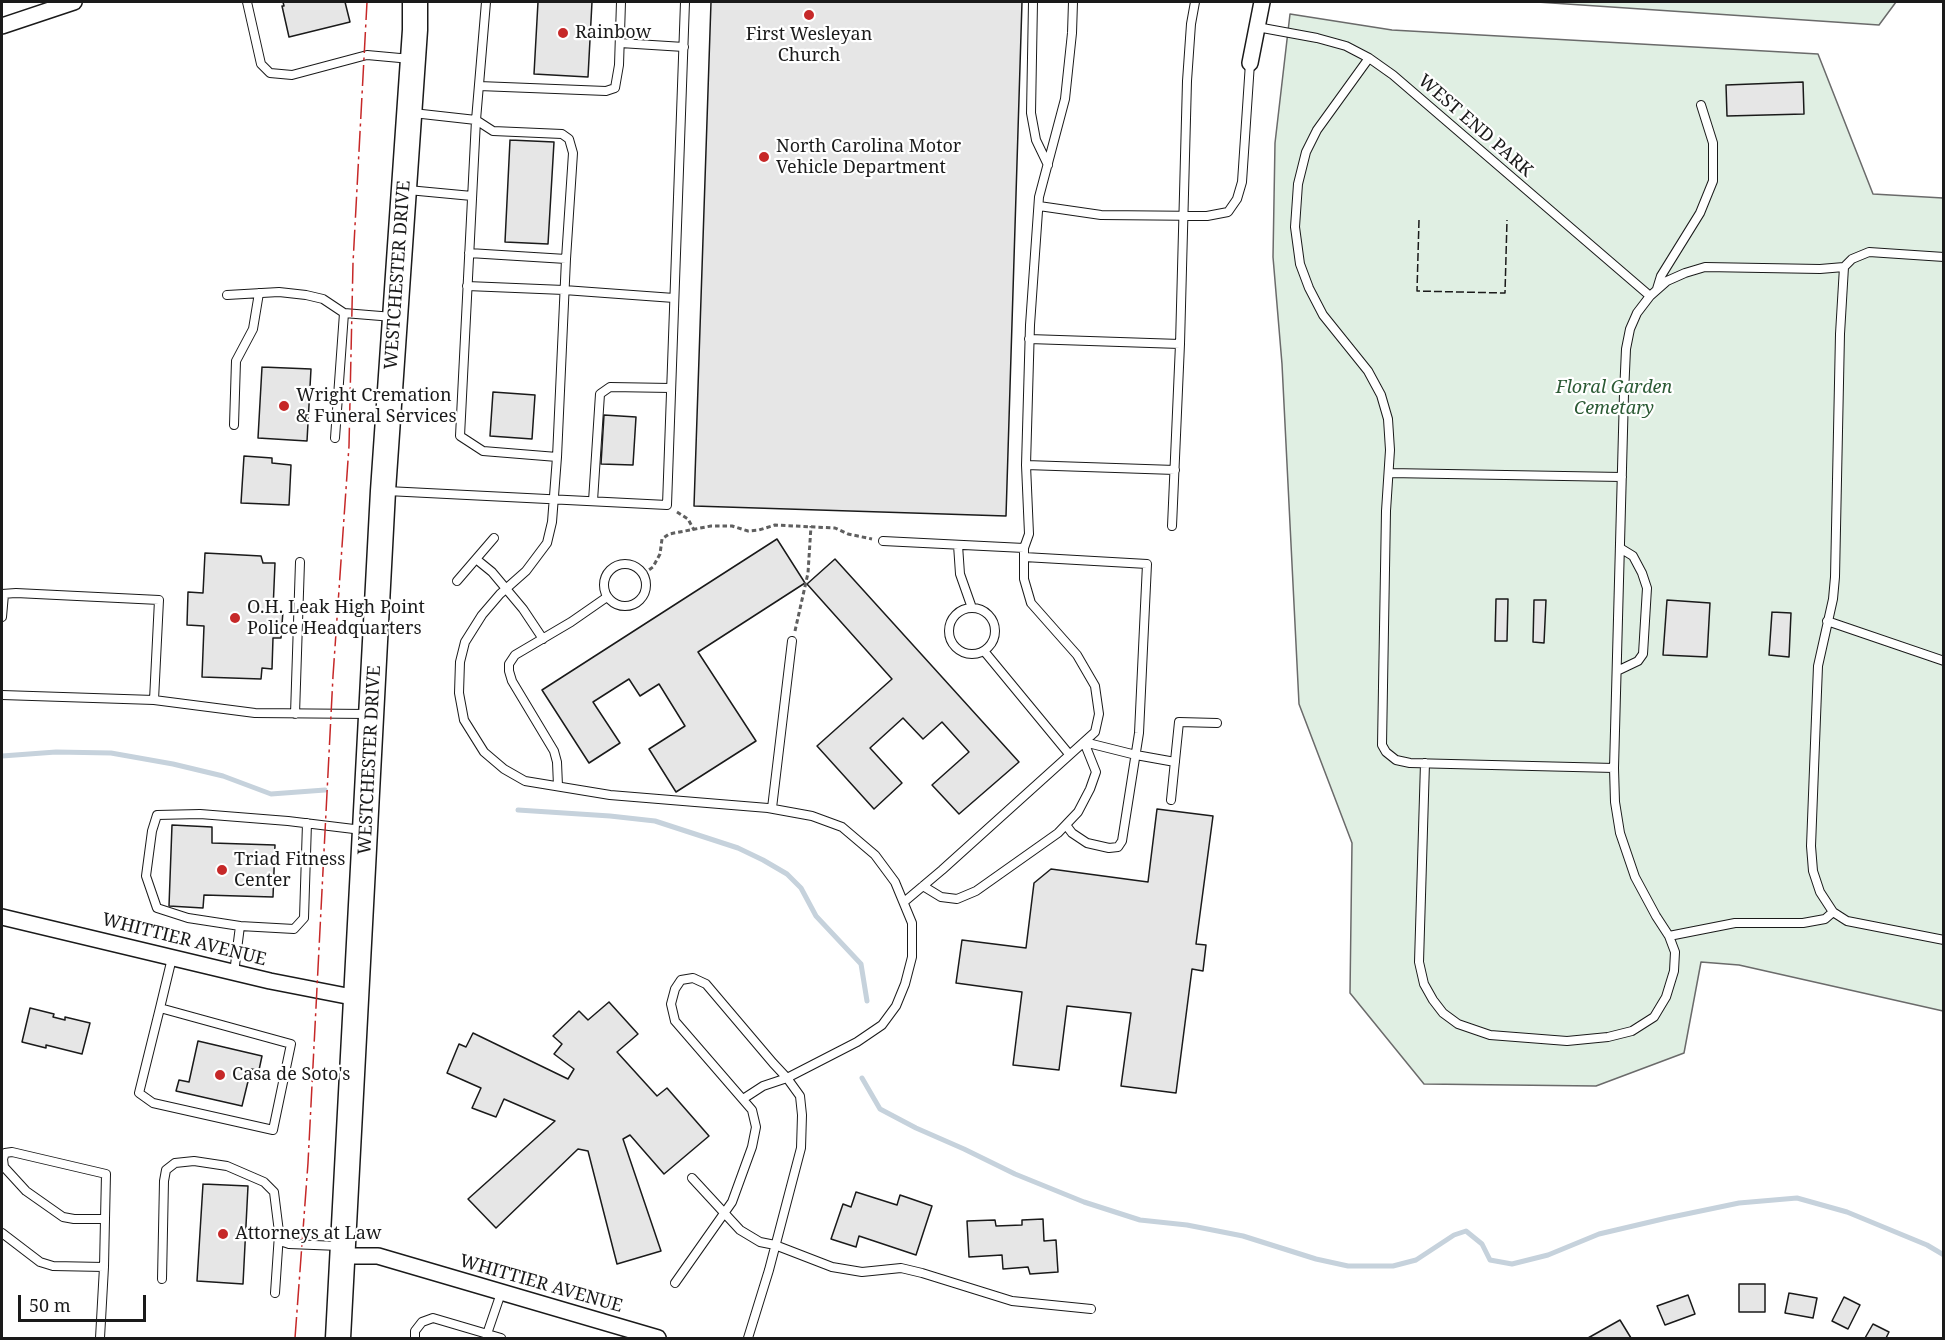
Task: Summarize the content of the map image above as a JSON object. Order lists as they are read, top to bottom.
{
  "streets": {
    "main road": ["WESTCHESTER DRIVE"],
    "street": ["WHITTIER AVENUE"],
    "lane": ["WEST END PARK"]
  },
  "crossings": [
    ["WESTCHESTER DRIVE", "WHITTIER AVENUE"]
  ],
  "parks": ["Floral Garden Cemetary"],
  "places": [
    "First Wesleyan Church",
    "Rainbow",
    "North Carolina Motor Vehicle Department",
    "Wright Cremation & Funeral Services",
    "O.H. Leak High Point Police Headquarters",
    "Triad Fitness Center",
    "Casa de Soto's",
    "Attorneys at Law"
  ],
  "scale_bar": "50 m"
}
